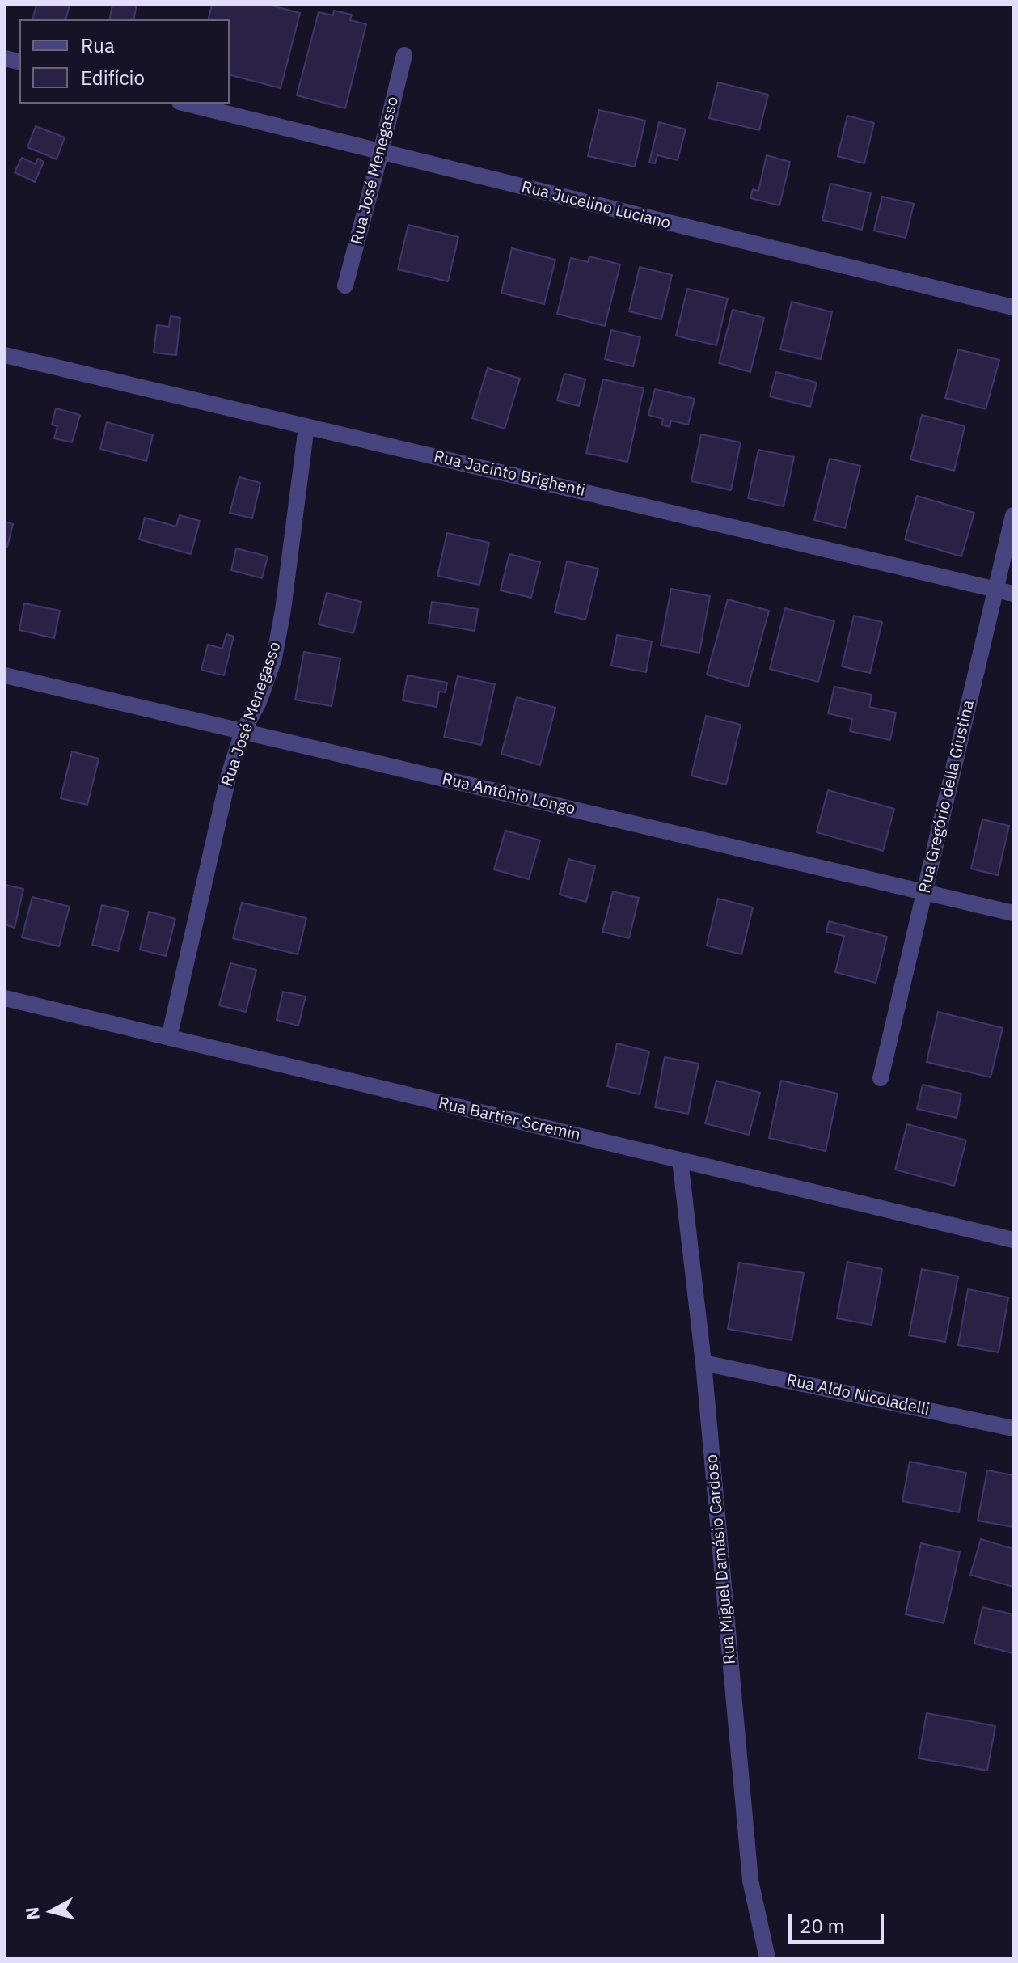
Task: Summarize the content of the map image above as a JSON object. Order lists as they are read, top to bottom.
{
  "streets": {
    "street": [
      "Rua José Menegasso",
      "Rua Jucelino Luciano",
      "Rua Jacinto Brighenti",
      "Rua Antônio Longo",
      "Rua Gregório della Giustina",
      "Rua Bartier Scremin",
      "Rua Aldo Nicoladelli",
      "Rua Miguel Damásio Cardoso"
    ]
  },
  "crossings": [
    ["Rua José Menegasso", "Rua Jucelino Luciano"],
    ["Rua José Menegasso", "Rua Jacinto Brighenti"],
    ["Rua José Menegasso", "Rua Antônio Longo"],
    ["Rua José Menegasso", "Rua Bartier Scremin"],
    ["Rua Jacinto Brighenti", "Rua Gregório della Giustina"],
    ["Rua Antônio Longo", "Rua Gregório della Giustina"],
    ["Rua Bartier Scremin", "Rua Miguel Damásio Cardoso"],
    ["Rua Aldo Nicoladelli", "Rua Miguel Damásio Cardoso"]
  ],
  "legend": ["Rua", "Edifício"],
  "scale_bar": "20 m",
  "north": "left"
}
